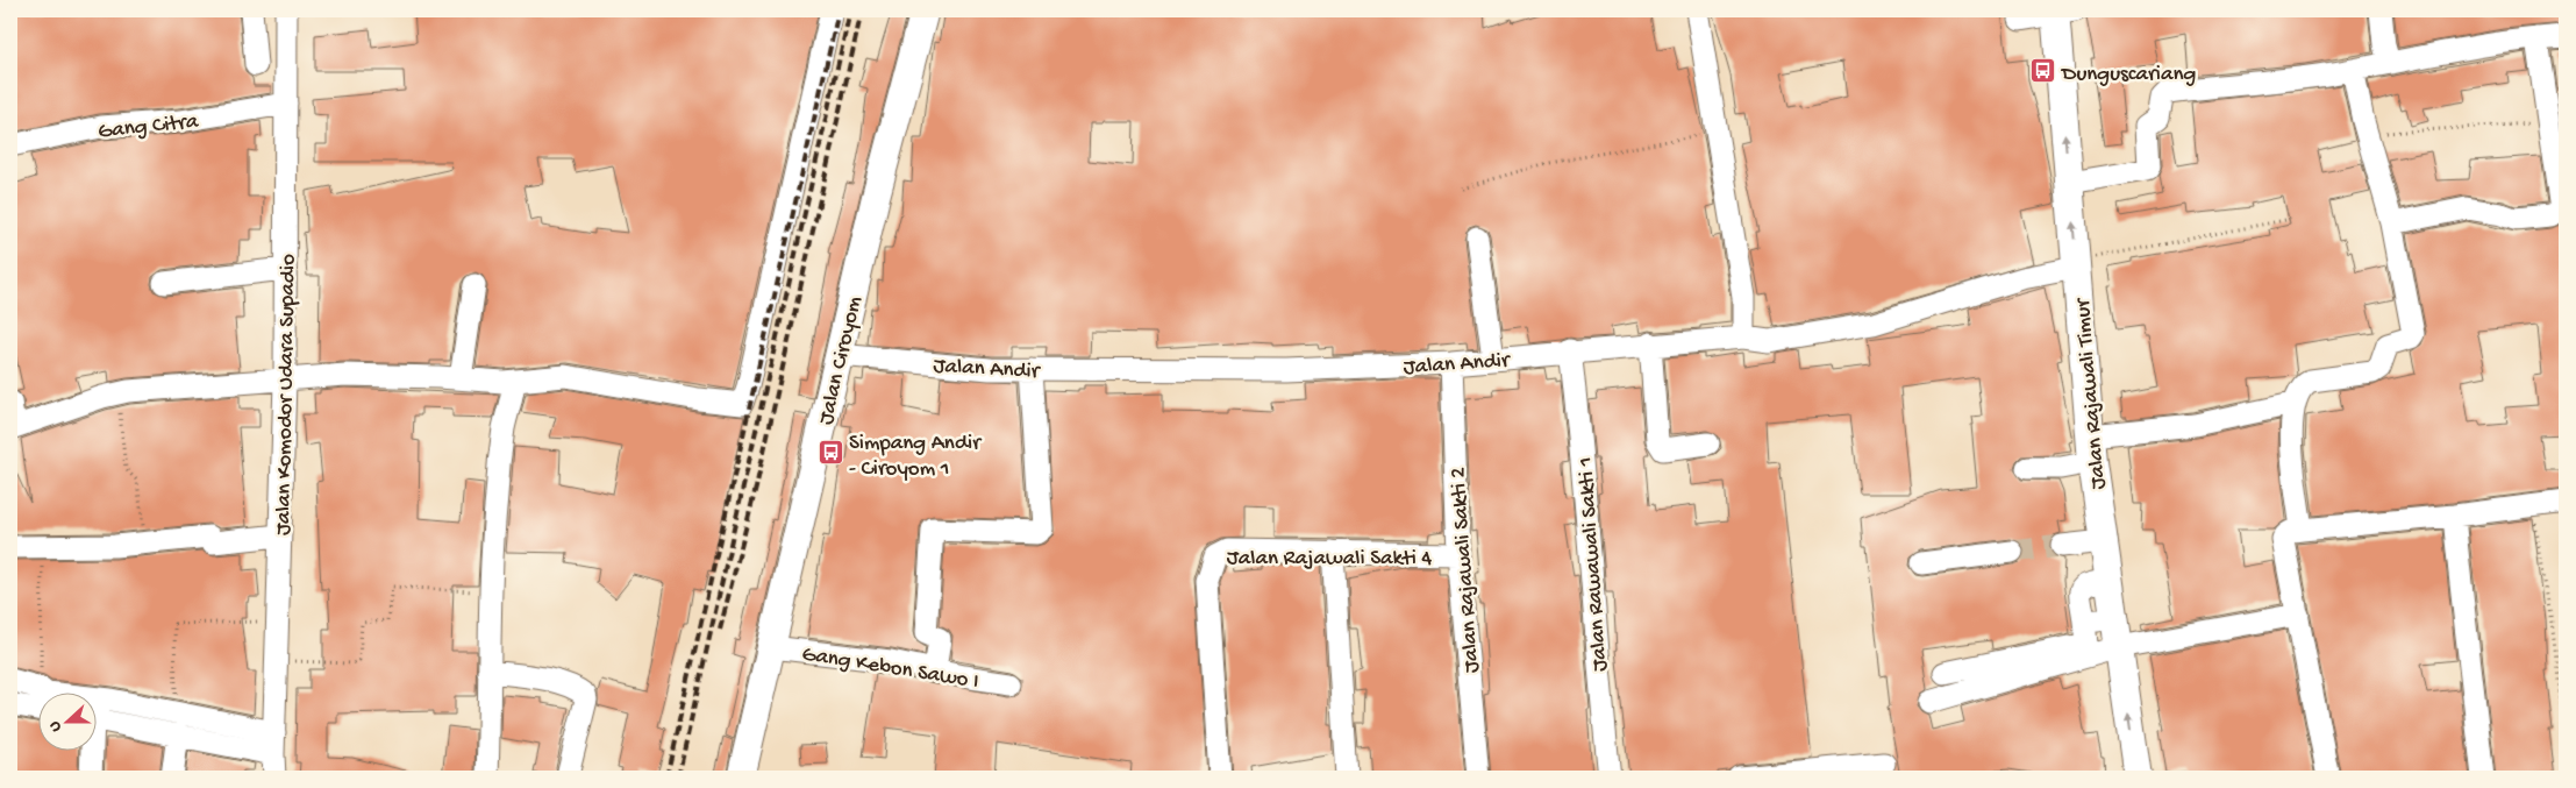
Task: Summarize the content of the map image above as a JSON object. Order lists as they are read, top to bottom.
{
  "streets": {
    "main road": ["Jalan Ciroyom", "Jalan Rajawali Timur"],
    "street": [
      "Gang Citra",
      "Jalan Andir",
      "Jalan Komodor Udara Supadio",
      "Jalan Rajawali Sakti 4",
      "Jalan Rawawali Sakti 1",
      "Jalan Rajawali Sakti 2",
      "Gang Kebon Sawo I"
    ]
  },
  "crossings": [
    ["Gang Citra", "Jalan Komodor Udara Supadio"],
    ["Jalan Ciroyom", "Jalan Andir"],
    ["Jalan Ciroyom", "Gang Kebon Sawo I"],
    ["Jalan Andir", "Jalan Rajawali Timur"],
    ["Jalan Andir", "Jalan Rawawali Sakti 1"],
    ["Jalan Andir", "Jalan Rajawali Sakti 2"],
    ["Jalan Rajawali Sakti 4", "Jalan Rajawali Sakti 2"]
  ],
  "one_way": ["Jalan Rajawali Timur"],
  "places": {
    "bus stop": ["Dunguscariang", "Simpang Andir - Ciroyom 1"]
  },
  "north": "left"
}
